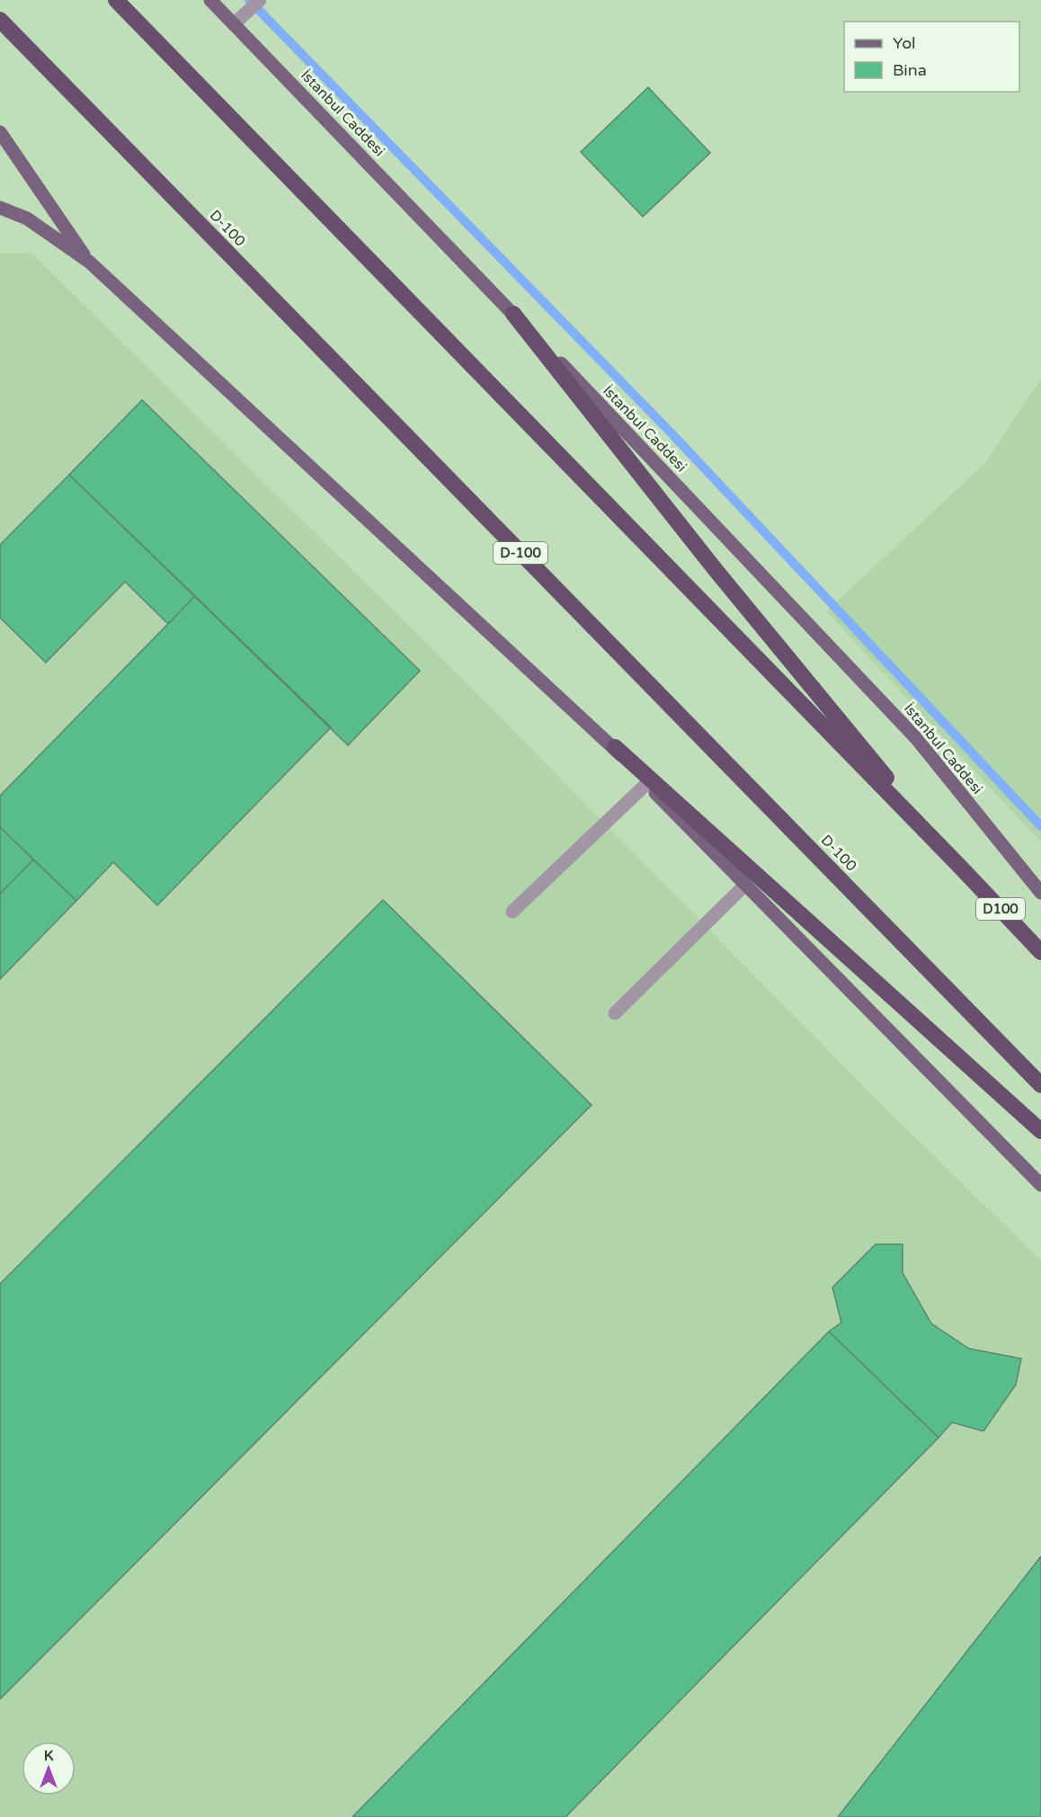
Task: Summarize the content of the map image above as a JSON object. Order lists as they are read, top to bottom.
{
  "streets": {
    "highway": ["D-100", "D100"],
    "main road": ["İstanbul Caddesi"]
  },
  "legend": ["Yol", "Bina"],
  "north": "top"
}
